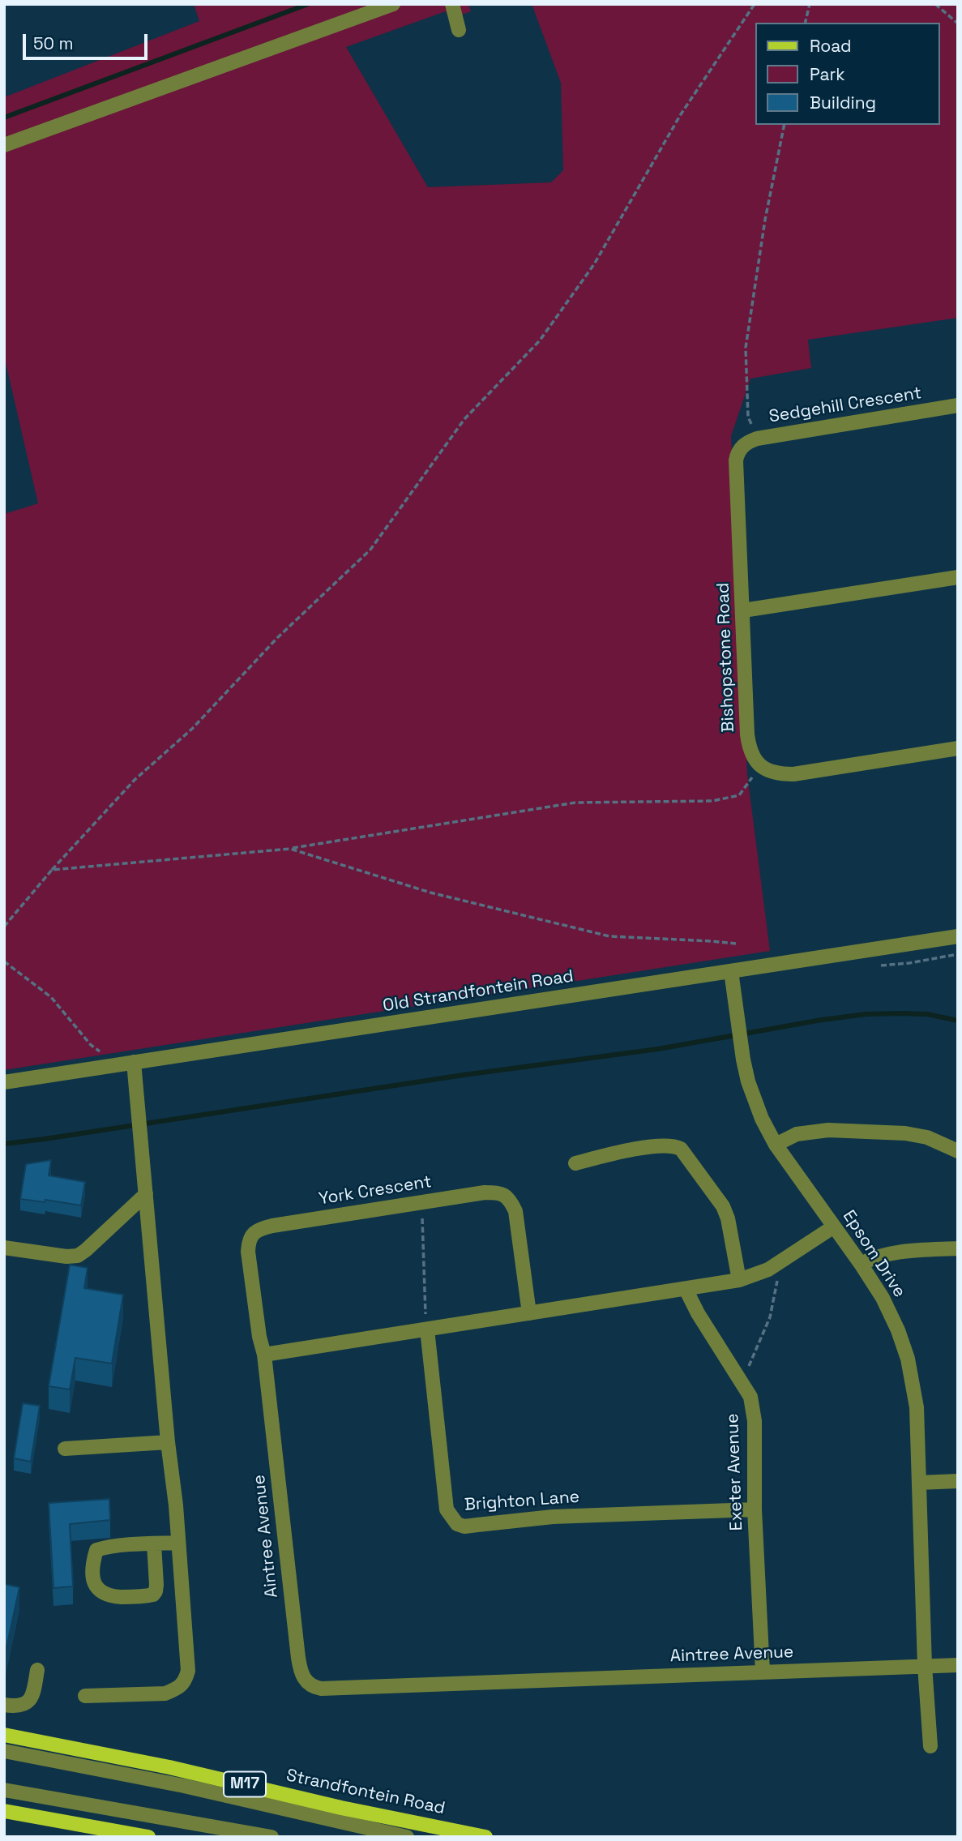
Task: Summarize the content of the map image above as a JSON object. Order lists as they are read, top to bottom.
{
  "streets": {
    "main road": ["M17", "Strandfontein Road"],
    "street": [
      "Sedgehill Crescent",
      "Bishopstone Road",
      "Old Strandfontein Road",
      "York Crescent",
      "Epsom Drive",
      "Exeter Avenue",
      "Brighton Lane",
      "Aintree Avenue"
    ]
  },
  "crossings": [
    ["Sedgehill Crescent", "Bishopstone Road"],
    ["Old Strandfontein Road", "Epsom Drive"],
    ["York Crescent", "Aintree Avenue"],
    ["Epsom Drive", "Aintree Avenue"],
    ["Exeter Avenue", "Brighton Lane"],
    ["Exeter Avenue", "Aintree Avenue"]
  ],
  "legend": ["Road", "Park", "Building"],
  "scale_bar": "50 m"
}
